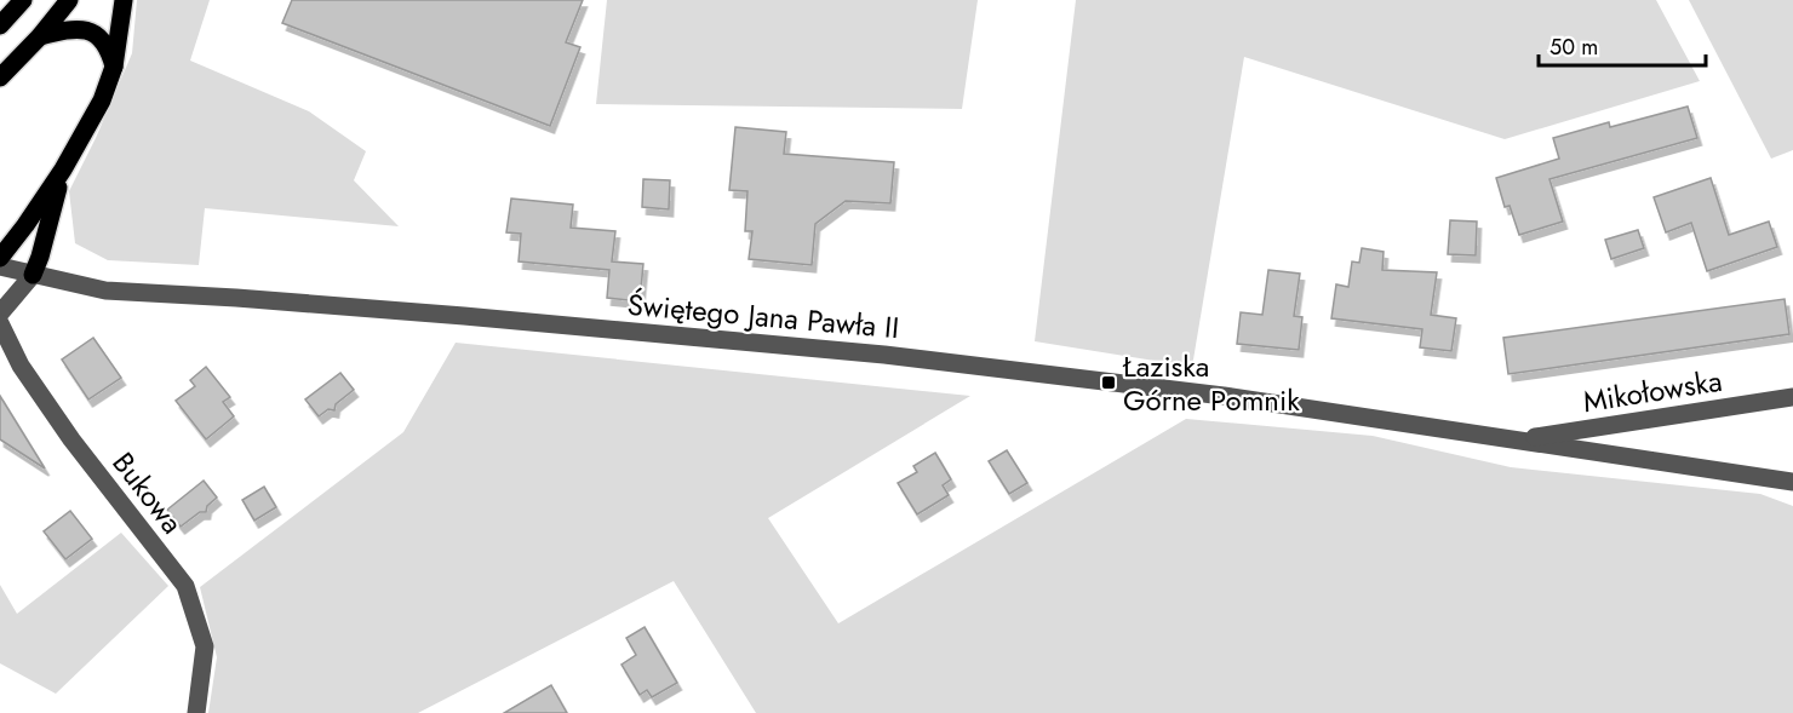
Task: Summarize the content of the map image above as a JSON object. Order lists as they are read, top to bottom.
{
  "streets": {
    "street": ["Świętego Jana Pawła II", "Mikołowska", "Bukowa"]
  },
  "crossings": [
    ["Świętego Jana Pawła II", "Mikołowska"]
  ],
  "places": {
    "transit": ["Łaziska Górne Pomnik"]
  },
  "scale_bar": "50 m"
}
